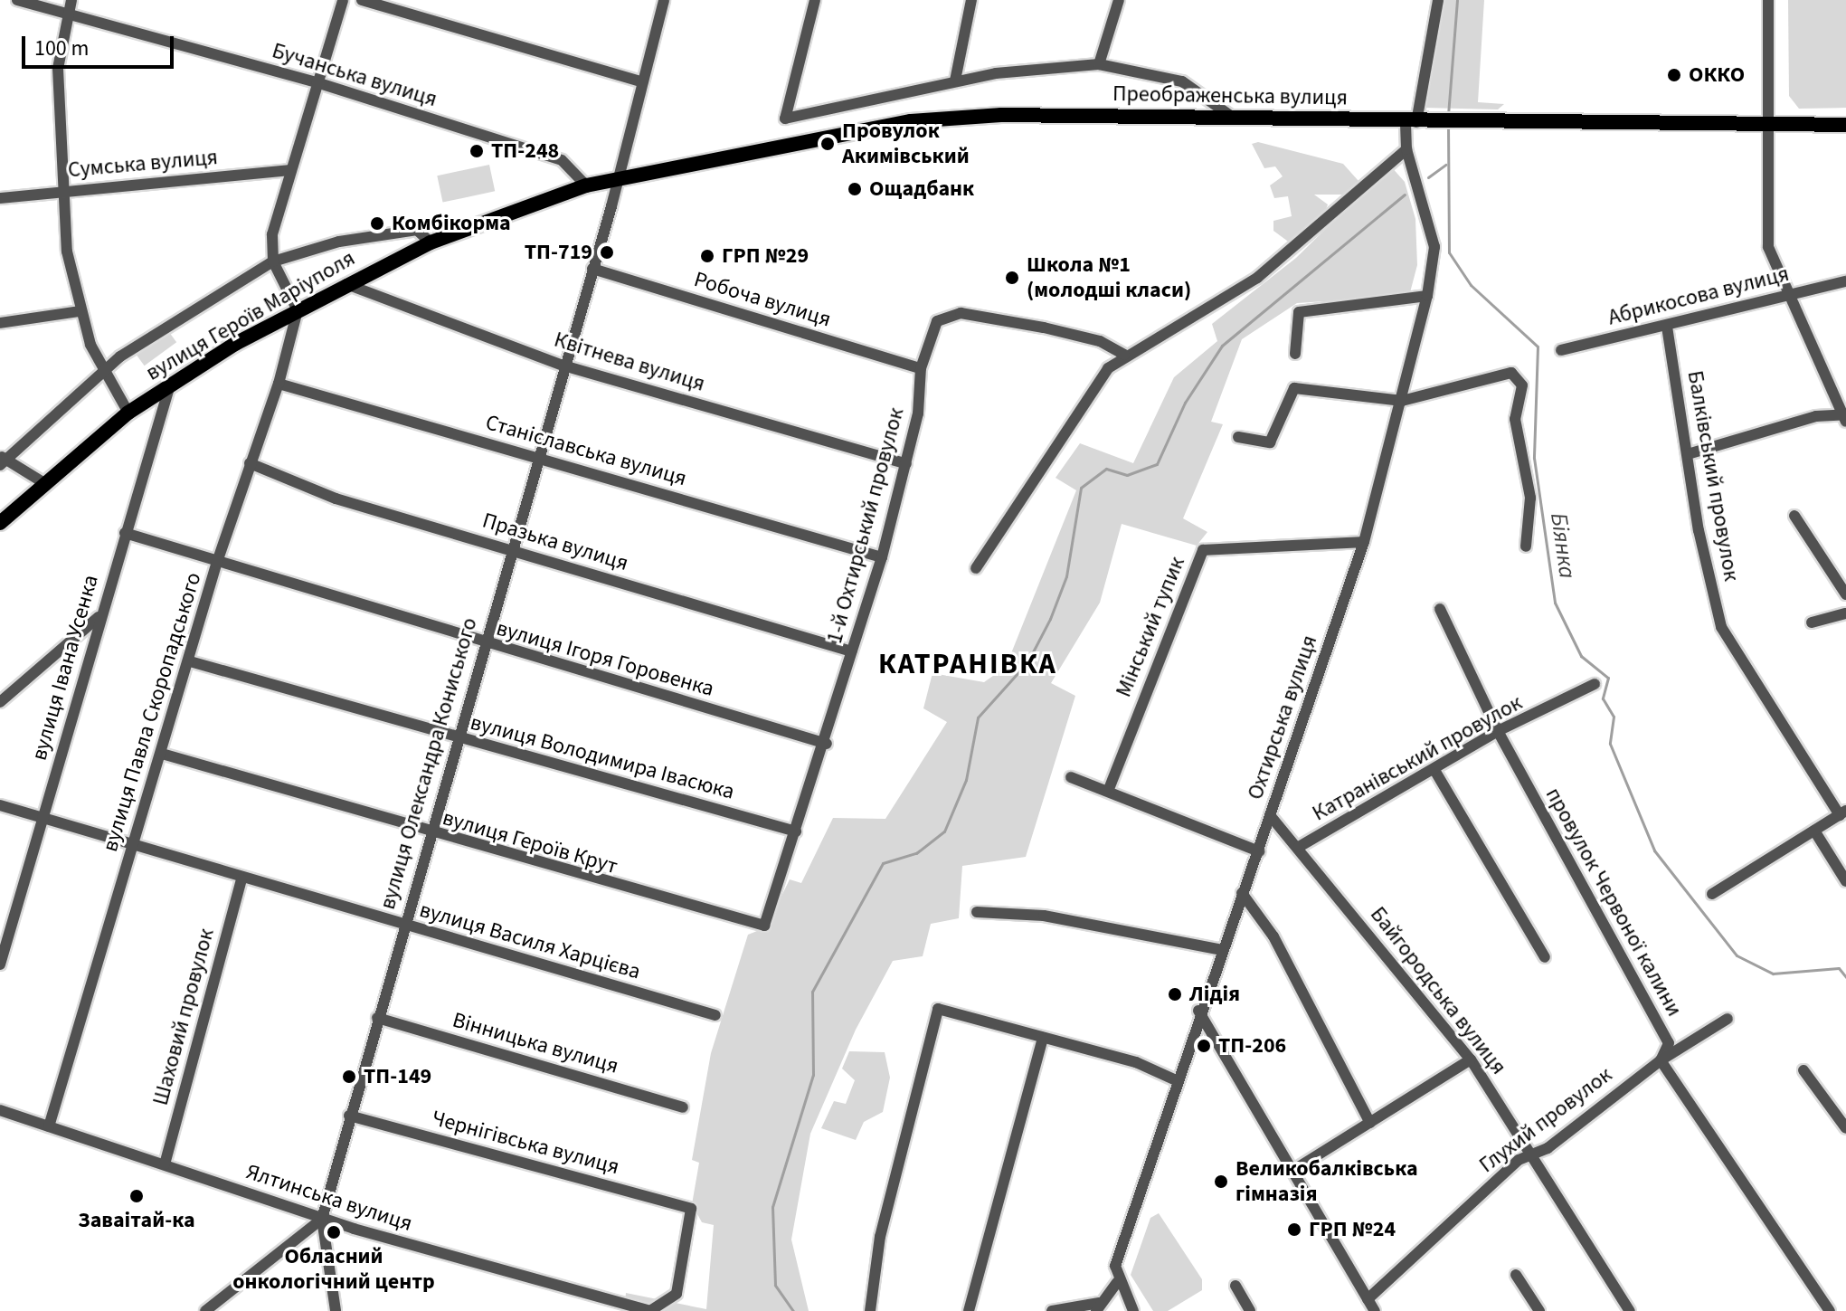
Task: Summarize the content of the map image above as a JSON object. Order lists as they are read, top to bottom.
{
  "streets": {
    "main road": ["Преображенська вулиця", "вулиця Героїв Маріуполя"],
    "street": [
      "Бучанська вулиця",
      "Сумська вулиця",
      "Абрикосова вулиця",
      "Робоча вулиця",
      "Квітнева вулиця",
      "Станіславська вулиця",
      "Балківський провулок",
      "1-й Охтирський провулок",
      "Празька вулиця",
      "Мінський тупик",
      "вулиця Ігоря Горовенка",
      "вулиця Івана Усенка",
      "вулиця Павла Скоропадського",
      "Охтирська вулиця",
      "вулиця Володимира Івасюка",
      "Катранівський провулок",
      "вулиця Олександра Кониського",
      "вулиця Героїв Крут",
      "провулок Червоної калини",
      "вулиця Василя Харцієва",
      "Байгородська вулиця",
      "Шаховий провулок",
      "Вінницька вулиця",
      "Глухий провулок",
      "Чернігівська вулиця",
      "Ялтинська вулиця"
    ]
  },
  "crossings": [
    ["Бучанська вулиця", "вулиця Героїв Маріуполя"],
    ["Преображенська вулиця", "вулиця Героїв Маріуполя"],
    ["Преображенська вулиця", "Охтирська вулиця"],
    ["Преображенська вулиця", "вулиця Олександра Кониського"],
    ["Абрикосова вулиця", "Балківський провулок"],
    ["Робоча вулиця", "1-й Охтирський провулок"],
    ["Робоча вулиця", "вулиця Олександра Кониського"],
    ["вулиця Героїв Маріуполя", "Квітнева вулиця"],
    ["вулиця Героїв Маріуполя", "вулиця Івана Усенка"],
    ["вулиця Героїв Маріуполя", "вулиця Павла Скоропадського"],
    ["вулиця Героїв Маріуполя", "вулиця Олександра Кониського"],
    ["Квітнева вулиця", "1-й Охтирський провулок"],
    ["Квітнева вулиця", "вулиця Олександра Кониського"],
    ["Станіславська вулиця", "1-й Охтирський провулок"],
    ["Станіславська вулиця", "вулиця Павла Скоропадського"],
    ["Станіславська вулиця", "вулиця Олександра Кониського"],
    ["1-й Охтирський провулок", "Празька вулиця"],
    ["1-й Охтирський провулок", "вулиця Ігоря Горовенка"],
    ["1-й Охтирський провулок", "вулиця Володимира Івасюка"],
    ["1-й Охтирський провулок", "вулиця Героїв Крут"],
    ["Празька вулиця", "вулиця Павла Скоропадського"],
    ["Празька вулиця", "вулиця Олександра Кониського"],
    ["Мінський тупик", "Охтирська вулиця"],
    ["вулиця Ігоря Горовенка", "вулиця Івана Усенка"],
    ["вулиця Ігоря Горовенка", "вулиця Павла Скоропадського"],
    ["вулиця Ігоря Горовенка", "вулиця Олександра Кониського"],
    ["вулиця Івана Усенка", "вулиця Василя Харцієва"],
    ["вулиця Павла Скоропадського", "вулиця Володимира Івасюка"],
    ["вулиця Павла Скоропадського", "вулиця Героїв Крут"],
    ["вулиця Павла Скоропадського", "вулиця Василя Харцієва"],
    ["вулиця Павла Скоропадського", "Ялтинська вулиця"],
    ["Охтирська вулиця", "Байгородська вулиця"],
    ["вулиця Володимира Івасюка", "вулиця Олександра Кониського"],
    ["Катранівський провулок", "провулок Червоної калини"],
    ["Катранівський провулок", "Байгородська вулиця"],
    ["вулиця Олександра Кониського", "вулиця Героїв Крут"],
    ["вулиця Олександра Кониського", "вулиця Василя Харцієва"],
    ["вулиця Олександра Кониського", "Вінницька вулиця"],
    ["вулиця Олександра Кониського", "Чернігівська вулиця"],
    ["вулиця Олександра Кониського", "Ялтинська вулиця"],
    ["провулок Червоної калини", "Глухий провулок"],
    ["вулиця Василя Харцієва", "Шаховий провулок"],
    ["Байгородська вулиця", "Глухий провулок"],
    ["Шаховий провулок", "Ялтинська вулиця"],
    ["Чернігівська вулиця", "Ялтинська вулиця"]
  ],
  "districts": ["КАТРАНІВКА"],
  "water": ["Біянка"],
  "places": [
    "ОККО",
    "Провулок Акимівський",
    "ТП-248",
    "Ощадбанк",
    "Комбікорма",
    "ТП-719",
    "ГРП №29",
    "Школа №1 (молодші класи)",
    "Лідія",
    "ТП-206",
    "ТП-149",
    "Великобалківська гімназія",
    "Заваітай-ка",
    "ГРП №24",
    "Обласний онкологічний центр"
  ],
  "scale_bar": "100 m"
}
